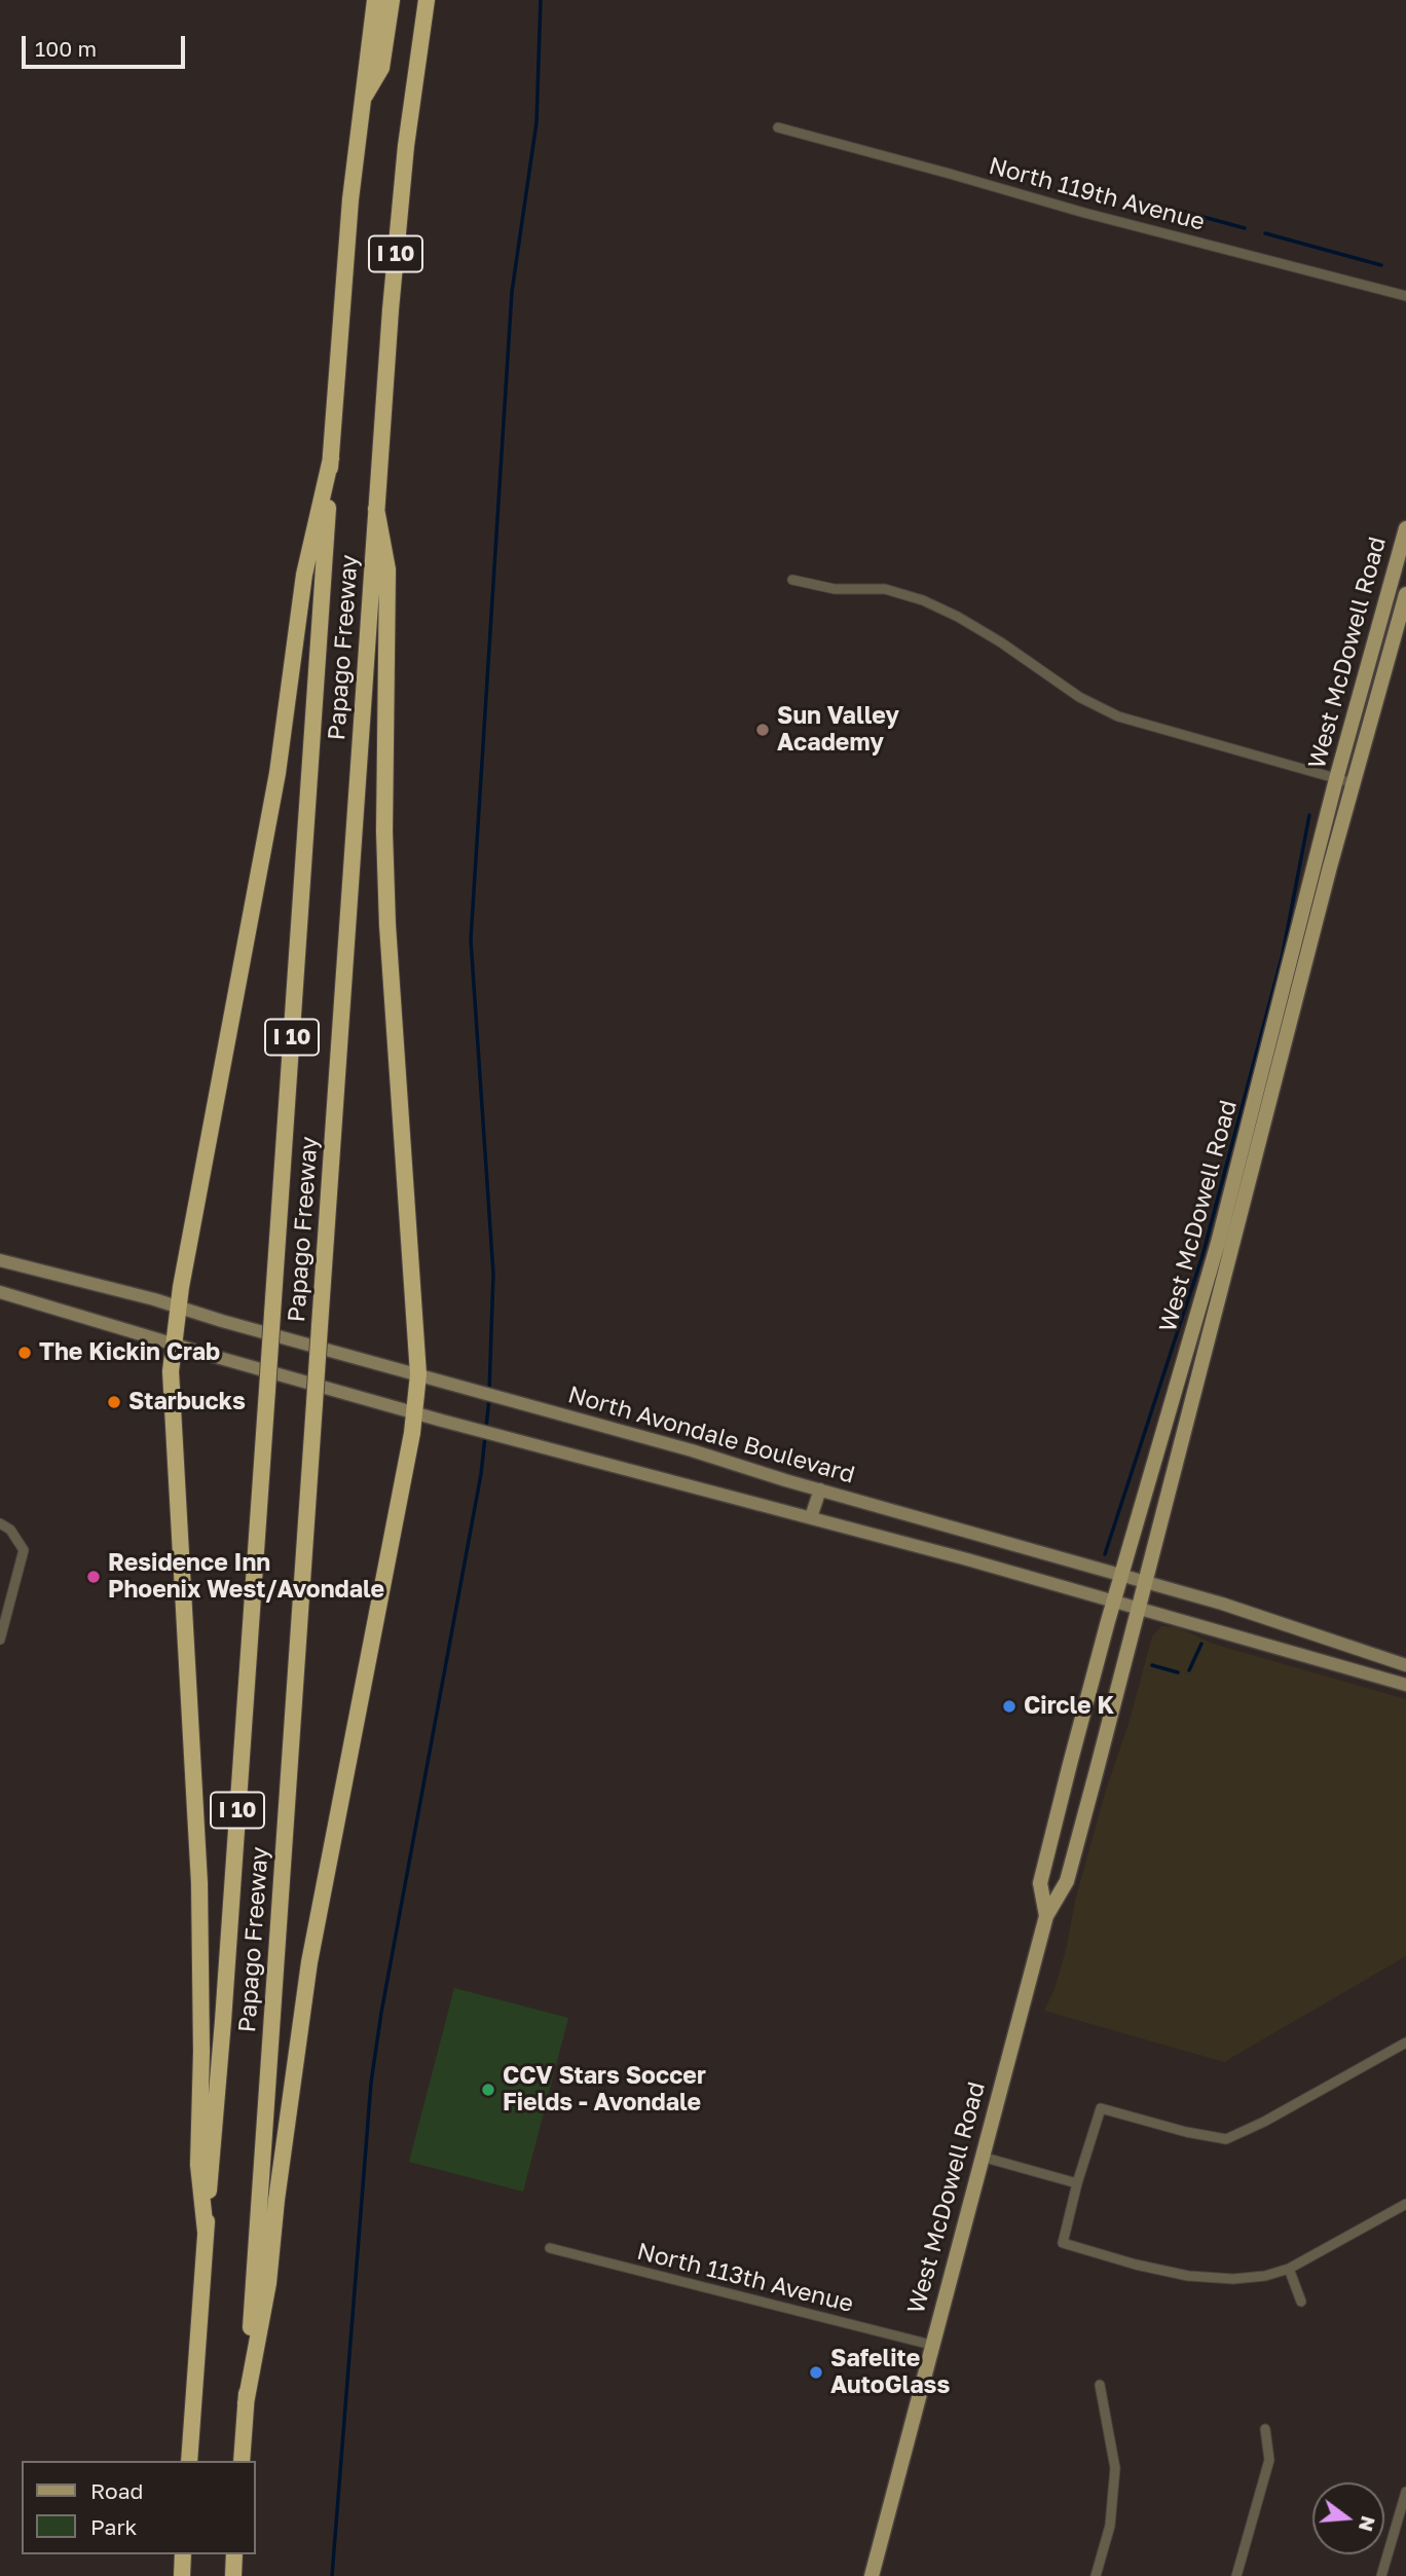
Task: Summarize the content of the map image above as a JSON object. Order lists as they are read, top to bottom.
{
  "streets": {
    "highway": ["I 10", "Papago Freeway"],
    "main road": ["West McDowell Road", "North Avondale Boulevard"],
    "street": ["North 119th Avenue", "North 113th Avenue"]
  },
  "crossings": [
    ["West McDowell Road", "North Avondale Boulevard"],
    ["West McDowell Road", "North 113th Avenue"]
  ],
  "places": [
    "Sun Valley Academy",
    "The Kickin Crab",
    "Starbucks",
    "Residence Inn Phoenix West/Avondale",
    "Circle K",
    "CCV Stars Soccer Fields - Avondale",
    "Safelite AutoGlass"
  ],
  "legend": ["Road", "Park"],
  "scale_bar": "100 m",
  "north": "right"
}
